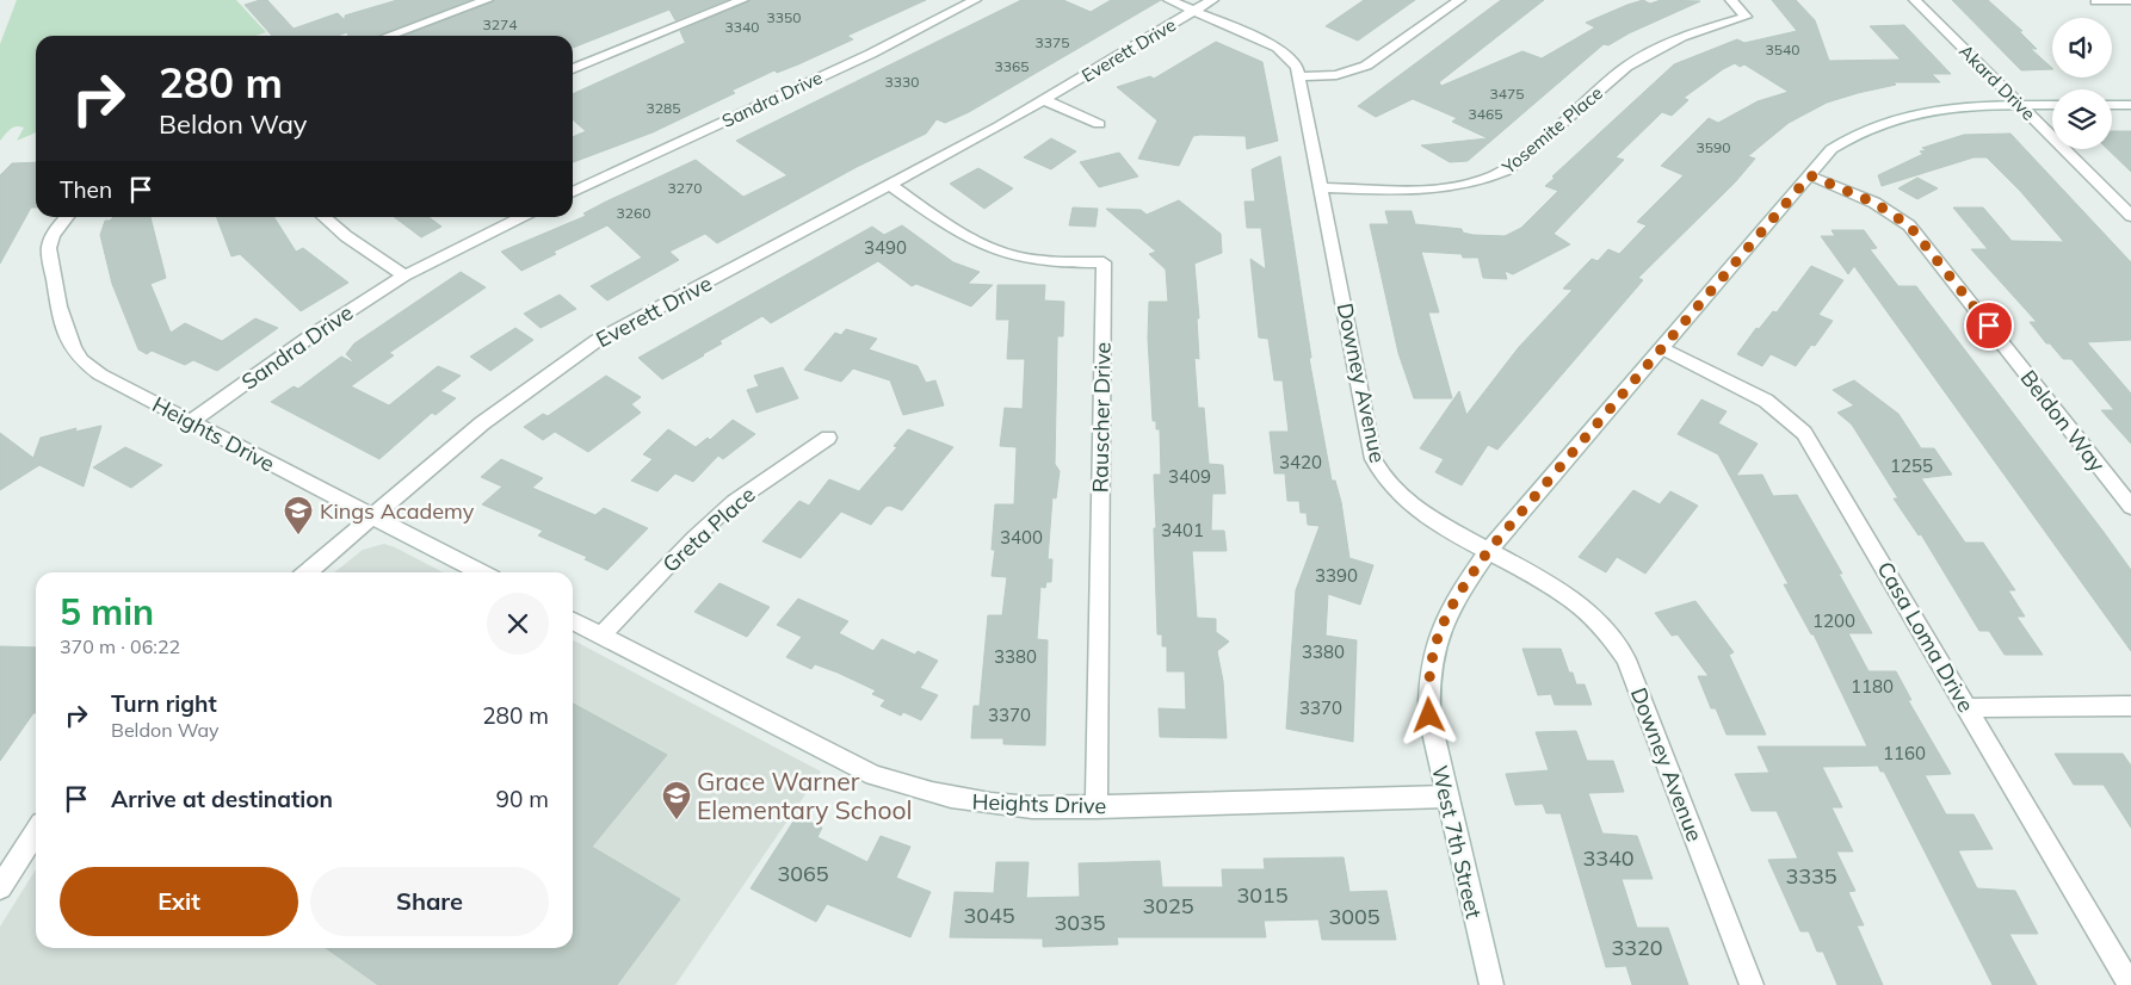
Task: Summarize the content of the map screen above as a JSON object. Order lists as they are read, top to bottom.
{
  "streets": {
    "street": [
      "Everett Drive",
      "Akard Drive",
      "Sandra Drive",
      "Yosemite Place",
      "Downey Avenue",
      "Rauscher Drive",
      "Beldon Way",
      "Heights Drive",
      "Greta Place",
      "Casa Loma Drive",
      "West 7th Street"
    ]
  },
  "crossings": [
    ["Everett Drive", "Downey Avenue"],
    ["Everett Drive", "Rauscher Drive"],
    ["Everett Drive", "Heights Drive"],
    ["Akard Drive", "West 7th Street"],
    ["Sandra Drive", "Heights Drive"],
    ["Yosemite Place", "Downey Avenue"],
    ["Downey Avenue", "West 7th Street"],
    ["Rauscher Drive", "Heights Drive"],
    ["Beldon Way", "West 7th Street"],
    ["Heights Drive", "Greta Place"],
    ["Heights Drive", "West 7th Street"],
    ["Casa Loma Drive", "West 7th Street"]
  ],
  "places": {
    "school or university": ["Kings Academy", "Grace Warner Elementary School"]
  },
  "house_numbers": [
    "3350",
    "3274",
    "3340",
    "3375",
    "3540",
    "3365",
    "3330",
    "3475",
    "3285",
    "3465",
    "3590",
    "3270",
    "3260",
    "3490",
    "3420",
    "1255",
    "3409",
    "3401",
    "3400",
    "3390",
    "1200",
    "3380",
    "3380",
    "1180",
    "3370",
    "3370",
    "1160",
    "3340",
    "3065",
    "3335",
    "3015",
    "3025",
    "3045",
    "3005",
    "3035",
    "3320"
  ],
  "page": {
    "turn": ["280 m", "Beldon Way"],
    "then": "Then",
    "heading": ["5 min", "370 m · 06:22"],
    "list": [
      {
        "name": "Turn right",
        "note": "Beldon Way",
        "value": "280 m"
      },
      {
        "name": "Arrive at destination",
        "value": "90 m"
      }
    ],
    "buttons": ["Exit", "Share"]
  }
}
